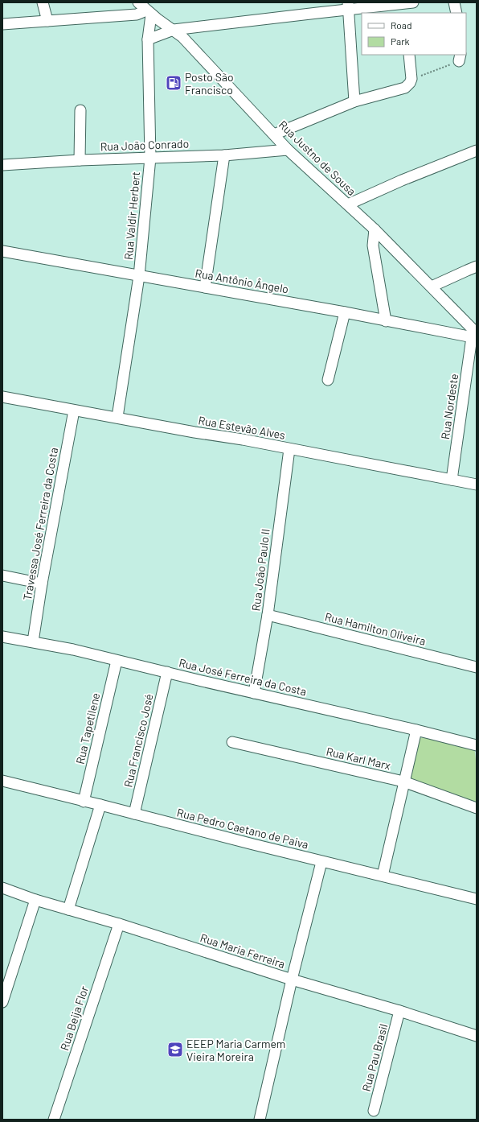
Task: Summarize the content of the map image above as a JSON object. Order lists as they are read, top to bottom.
{
  "streets": {
    "street": [
      "Rua João Conrado",
      "Rua Justno de Sousa",
      "Rua Valdir Herbert",
      "Rua Antônio Ângelo",
      "Rua Nordeste",
      "Rua Estevão Alves",
      "Travessa José Ferreira da Costa",
      "Rua João Paulo II",
      "Rua Hamilton Oliveira",
      "Rua José Ferreira da Costa",
      "Rua Tapetilene",
      "Rua Francisco José",
      "Rua Karl Marx",
      "Rua Pedro Caetano de Paiva",
      "Rua Maria Ferreira",
      "Rua Beija Flor",
      "Rua Pau Brasil"
    ]
  },
  "crossings": [
    ["Rua João Conrado", "Rua Justno de Sousa"],
    ["Rua João Conrado", "Rua Valdir Herbert"],
    ["Rua Justno de Sousa", "Rua Valdir Herbert"],
    ["Rua Justno de Sousa", "Rua Antônio Ângelo"],
    ["Rua Justno de Sousa", "Rua Nordeste"],
    ["Rua Valdir Herbert", "Rua Antônio Ângelo"],
    ["Rua Valdir Herbert", "Rua Estevão Alves"],
    ["Rua Antônio Ângelo", "Rua Nordeste"],
    ["Rua Nordeste", "Rua Estevão Alves"],
    ["Rua Estevão Alves", "Travessa José Ferreira da Costa"],
    ["Rua Estevão Alves", "Rua João Paulo II"],
    ["Travessa José Ferreira da Costa", "Rua José Ferreira da Costa"],
    ["Rua João Paulo II", "Rua Hamilton Oliveira"],
    ["Rua João Paulo II", "Rua José Ferreira da Costa"],
    ["Rua José Ferreira da Costa", "Rua Tapetilene"],
    ["Rua José Ferreira da Costa", "Rua Francisco José"],
    ["Rua Tapetilene", "Rua Pedro Caetano de Paiva"],
    ["Rua Francisco José", "Rua Pedro Caetano de Paiva"],
    ["Rua Maria Ferreira", "Rua Beija Flor"],
    ["Rua Maria Ferreira", "Rua Pau Brasil"]
  ],
  "places": {
    "fuel station": ["Posto São Francisco"],
    "school or university": ["EEEP Maria Carmem Vieira Moreira"]
  },
  "legend": ["Road", "Park"]
}
